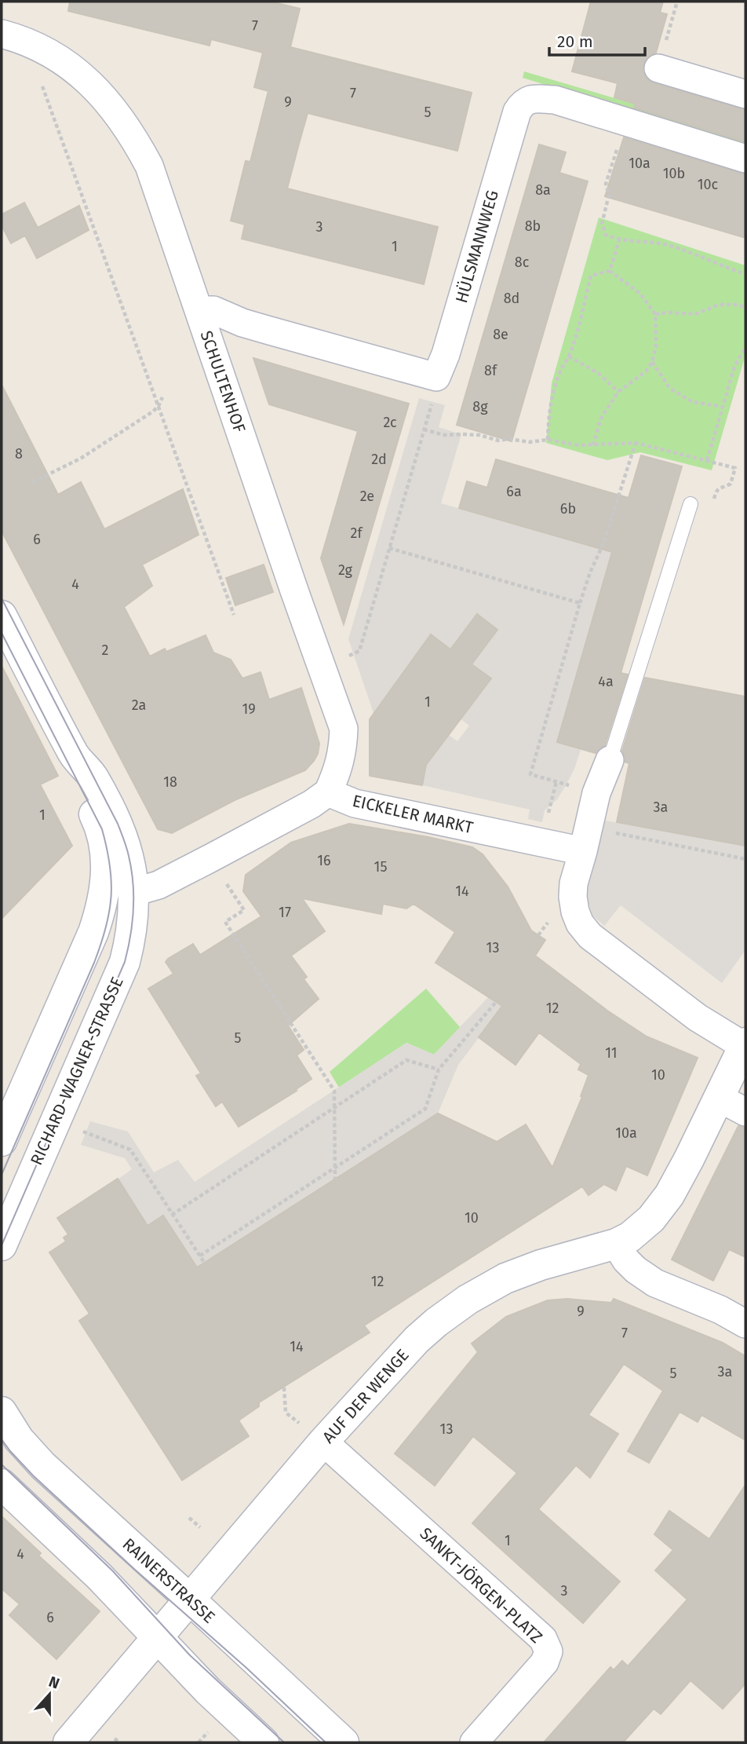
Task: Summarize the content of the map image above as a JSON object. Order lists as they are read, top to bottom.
{
  "streets": {
    "street": [
      "HÜLSMANNWEG",
      "SCHULTENHOF",
      "EICKELER MARKT",
      "RICHARD-WAGNER-STRASSE",
      "AUF DER WENGE",
      "RAINERSTRASSE",
      "SANKT-JÖRGEN-PLATZ"
    ]
  },
  "crossings": [
    ["SCHULTENHOF", "EICKELER MARKT"],
    ["AUF DER WENGE", "RAINERSTRASSE"],
    ["AUF DER WENGE", "SANKT-JÖRGEN-PLATZ"]
  ],
  "house_numbers": [
    "7",
    "7",
    "9",
    "5",
    "10a",
    "10b",
    "10c",
    "8a",
    "8b",
    "3",
    "1",
    "8c",
    "8d",
    "8e",
    "8f",
    "8g",
    "2c",
    "8",
    "2d",
    "6a",
    "2e",
    "6b",
    "2f",
    "6",
    "2g",
    "4",
    "2",
    "4a",
    "1",
    "2a",
    "19",
    "18",
    "3a",
    "1",
    "16",
    "15",
    "14",
    "17",
    "13",
    "12",
    "5",
    "11",
    "10",
    "10a",
    "10",
    "12",
    "9",
    "7",
    "14",
    "3a",
    "5",
    "13",
    "1",
    "4",
    "3",
    "6"
  ],
  "scale_bar": "20 m",
  "north": "top"
}
